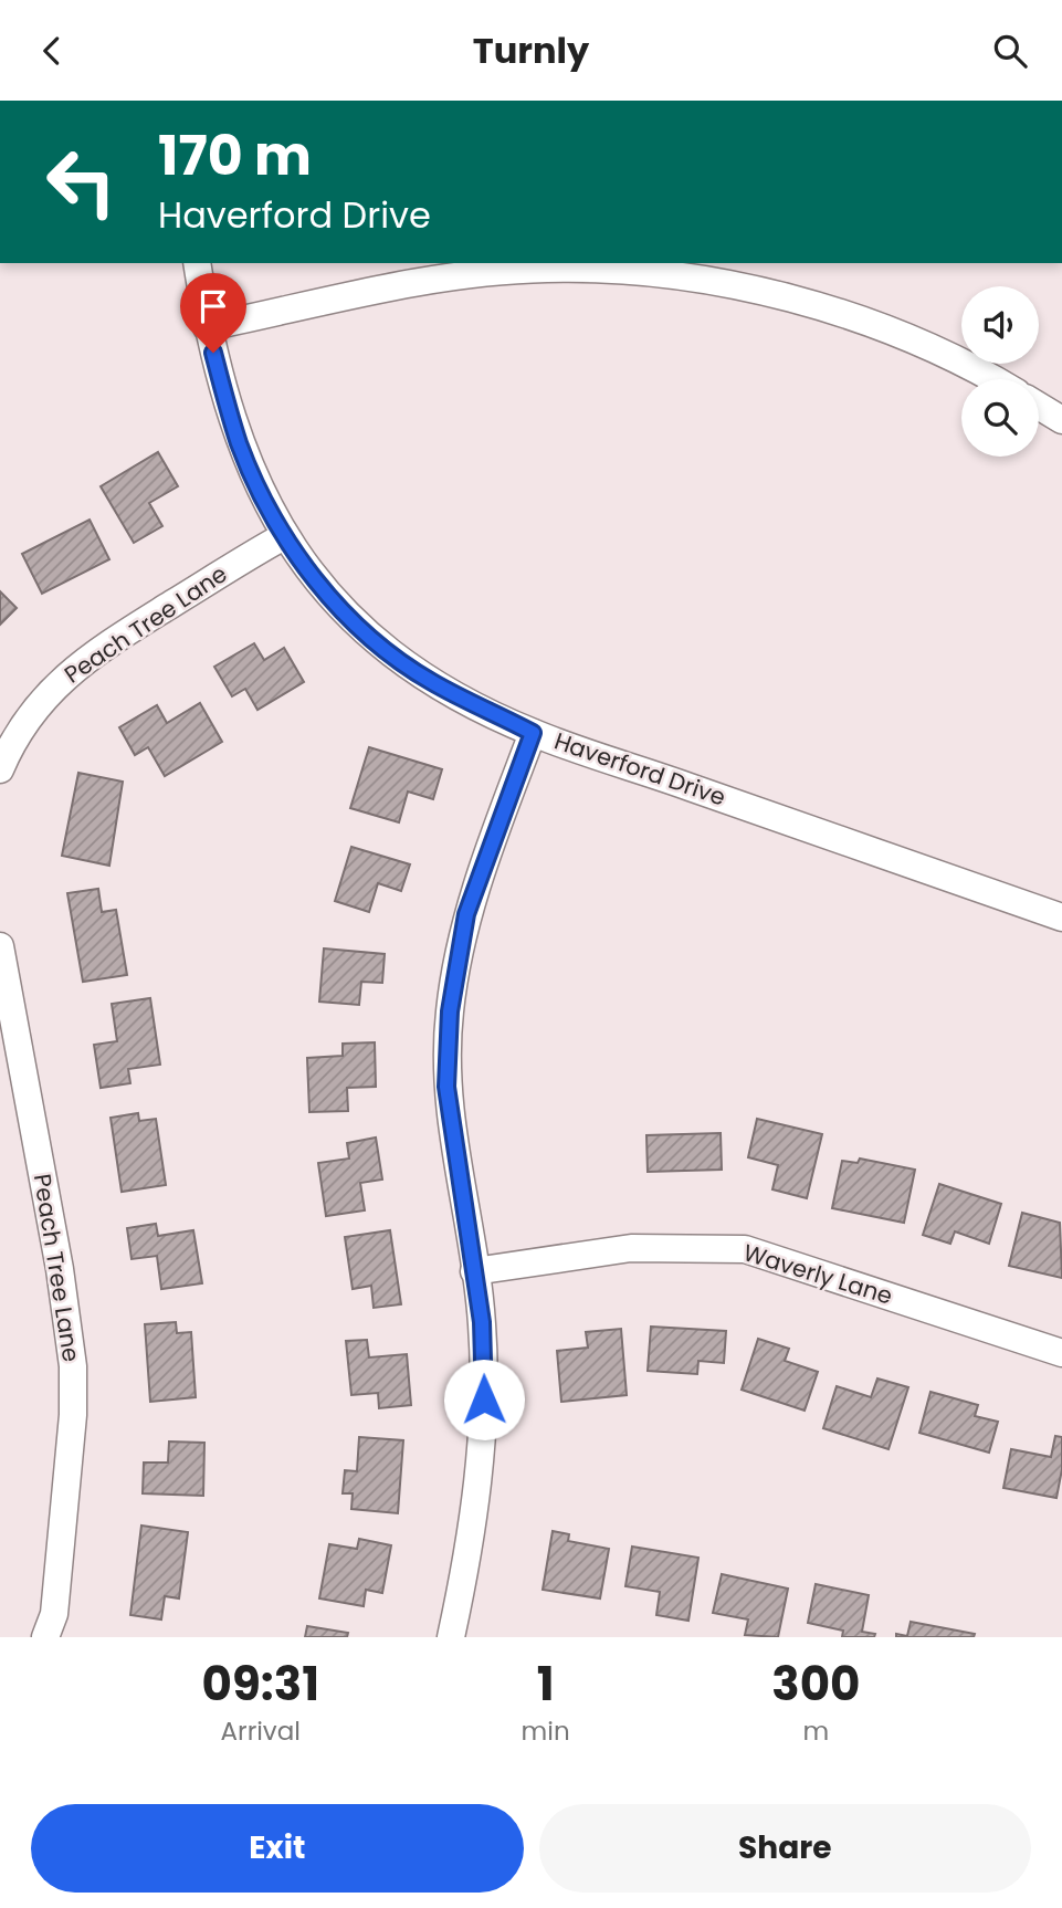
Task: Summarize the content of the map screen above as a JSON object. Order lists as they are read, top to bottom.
{
  "streets": {
    "street": ["Peach Tree Lane", "Haverford Drive", "Waverly Lane"]
  },
  "crossings": [
    ["Peach Tree Lane", "Haverford Drive"]
  ],
  "page": {
    "header": "Turnly",
    "turn": ["170 m", "Haverford Drive"],
    "eta": [
      "09:31",
      "Arrival",
      "1",
      "min",
      "300",
      "m"
    ],
    "buttons": ["Exit", "Share"]
  }
}
